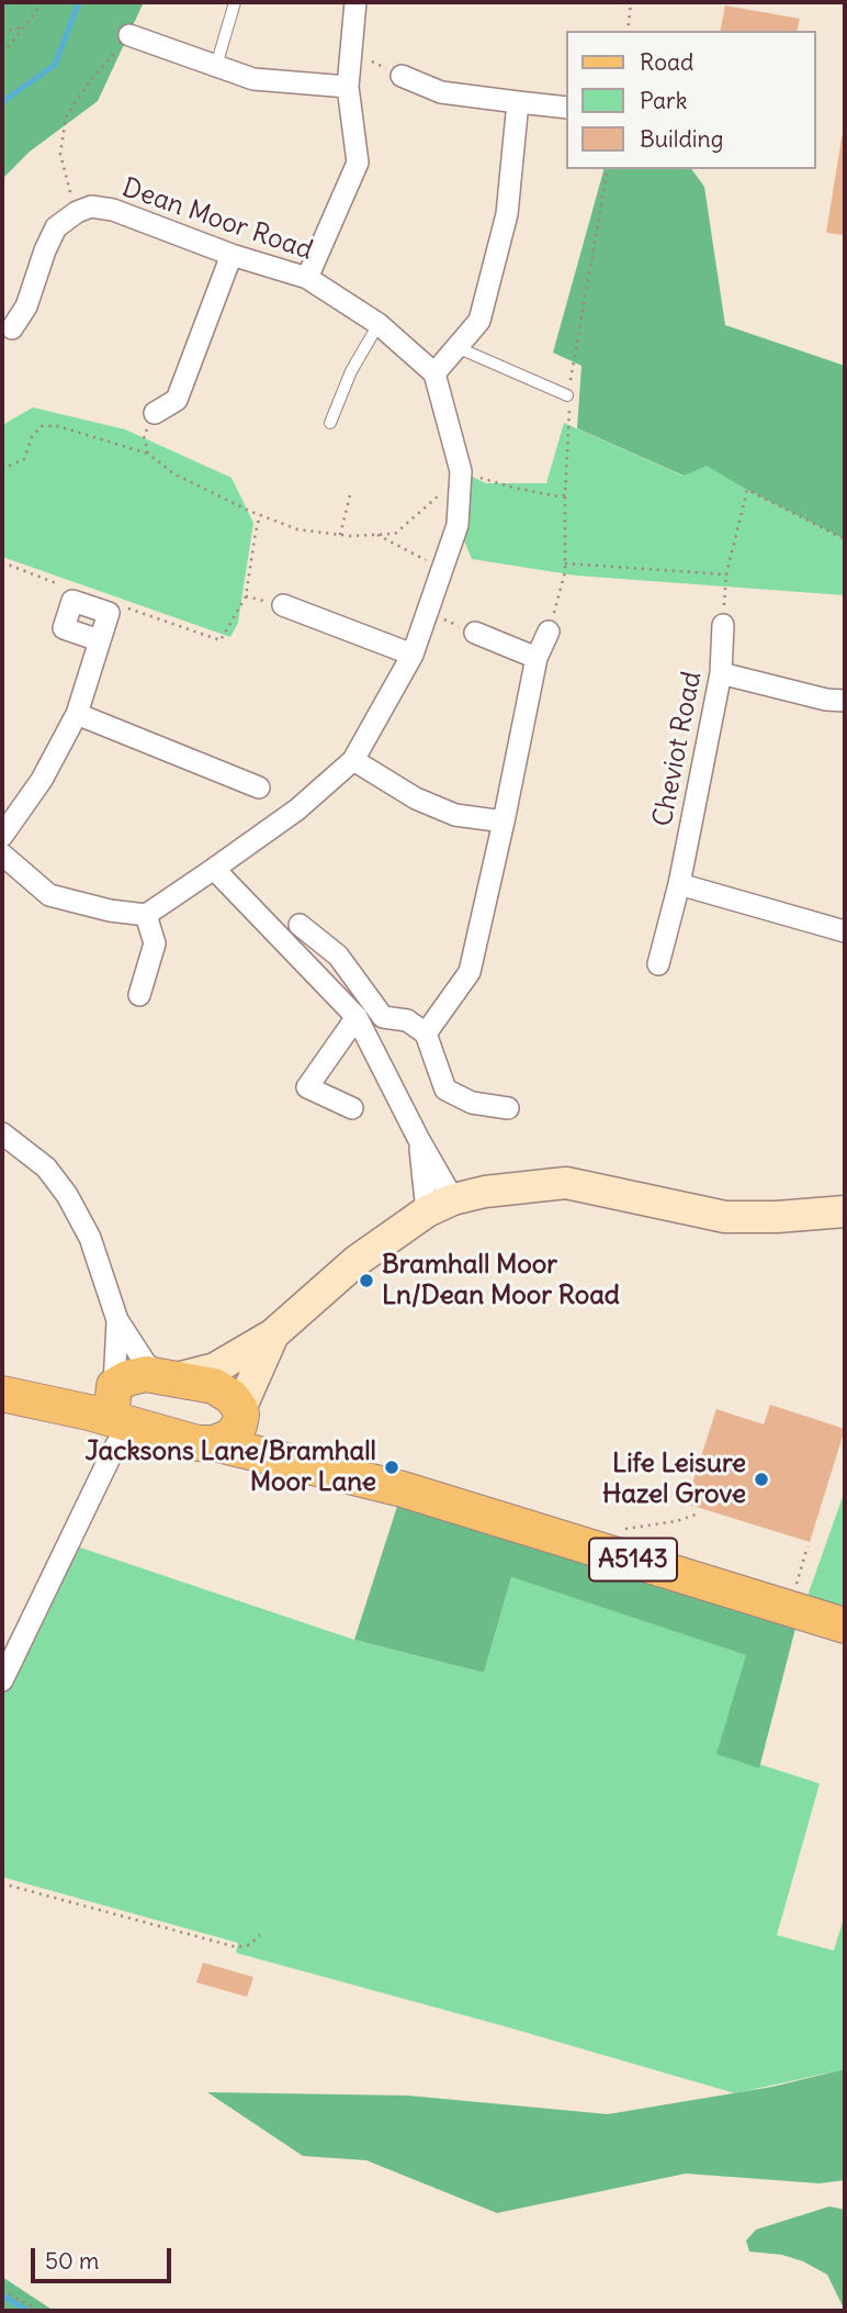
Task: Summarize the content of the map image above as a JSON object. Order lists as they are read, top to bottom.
{
  "streets": {
    "main road": ["A5143"],
    "street": ["Dean Moor Road", "Cheviot Road"]
  },
  "places": ["Bramhall Moor Ln/Dean Moor Road", "Jacksons Lane/Bramhall Moor Lane", "Life Leisure Hazel Grove"],
  "legend": ["Road", "Park", "Building"],
  "scale_bar": "50 m"
}
